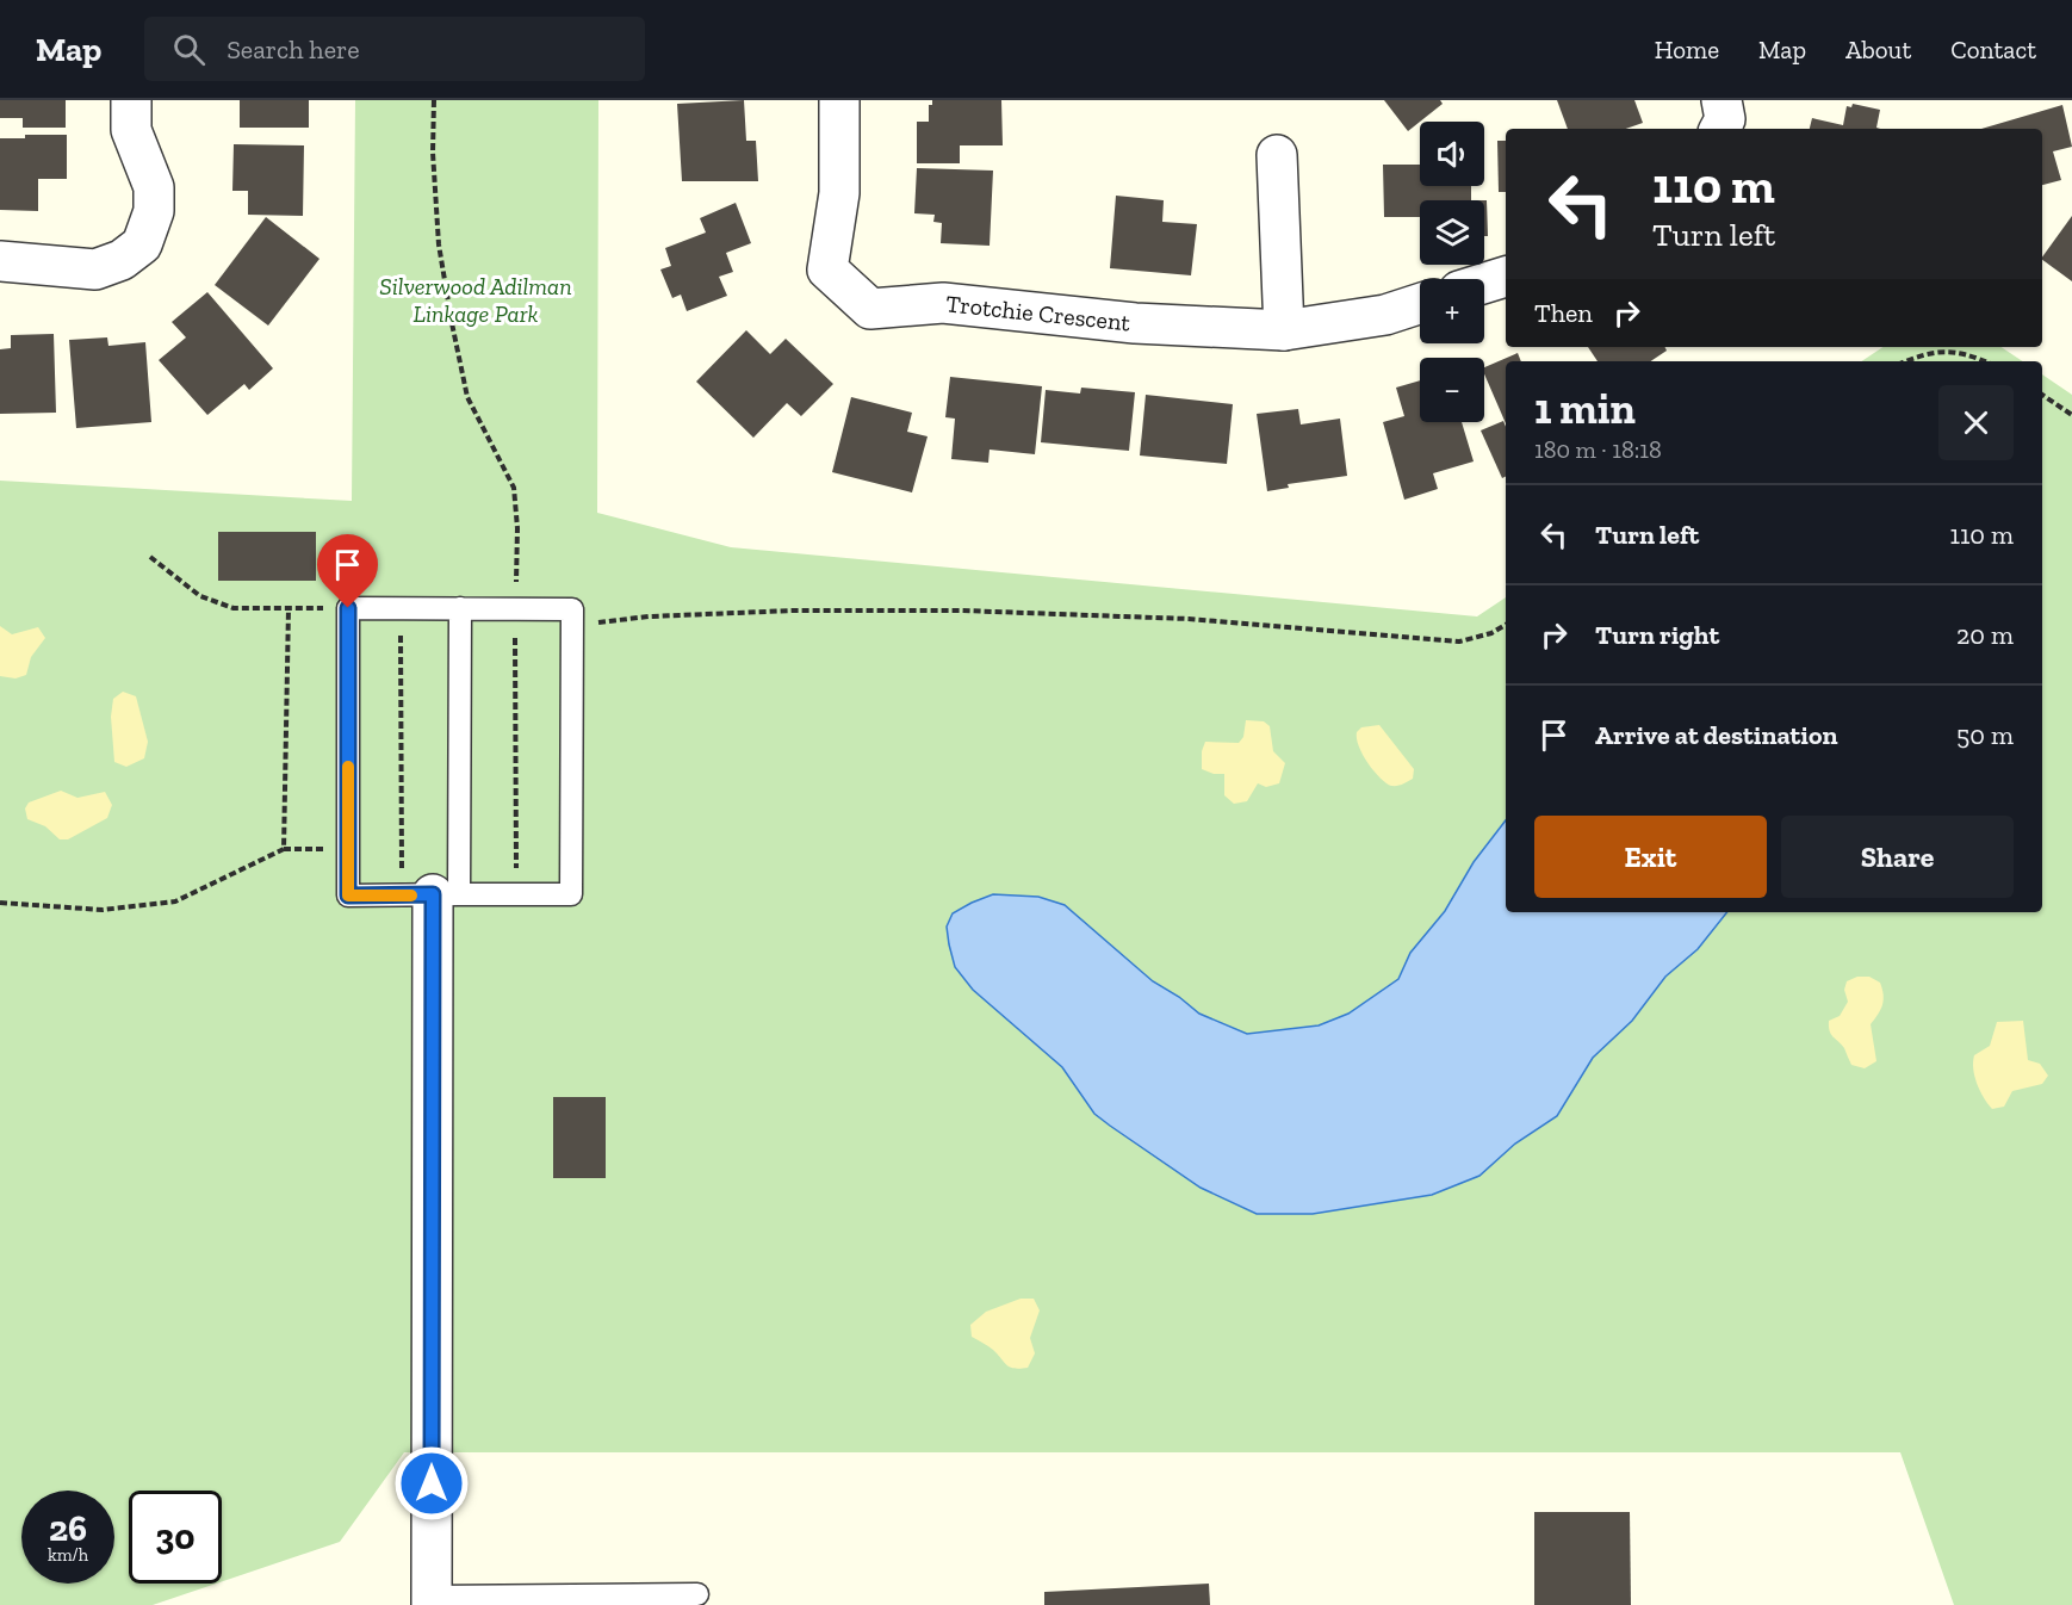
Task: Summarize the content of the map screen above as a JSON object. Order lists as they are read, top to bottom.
{
  "streets": {
    "street": ["Trotchie Crescent"]
  },
  "parks": ["Silverwood Adilman Linkage Park"],
  "page": {
    "header": "Map",
    "search": "Search here",
    "nav": [
      "Home",
      "Map",
      "About",
      "Contact"
    ],
    "map_buttons": ["+", "−"],
    "turn": ["110 m", "Turn left"],
    "then": "Then",
    "heading": ["1 min", "180 m · 18:18"],
    "list": [
      {
        "name": "Turn left",
        "value": "110 m"
      },
      {
        "name": "Turn right",
        "value": "20 m"
      },
      {
        "name": "Arrive at destination",
        "value": "50 m"
      }
    ],
    "buttons": ["Exit", "Share"],
    "speed": "26 km/h",
    "limit": "30"
  }
}
